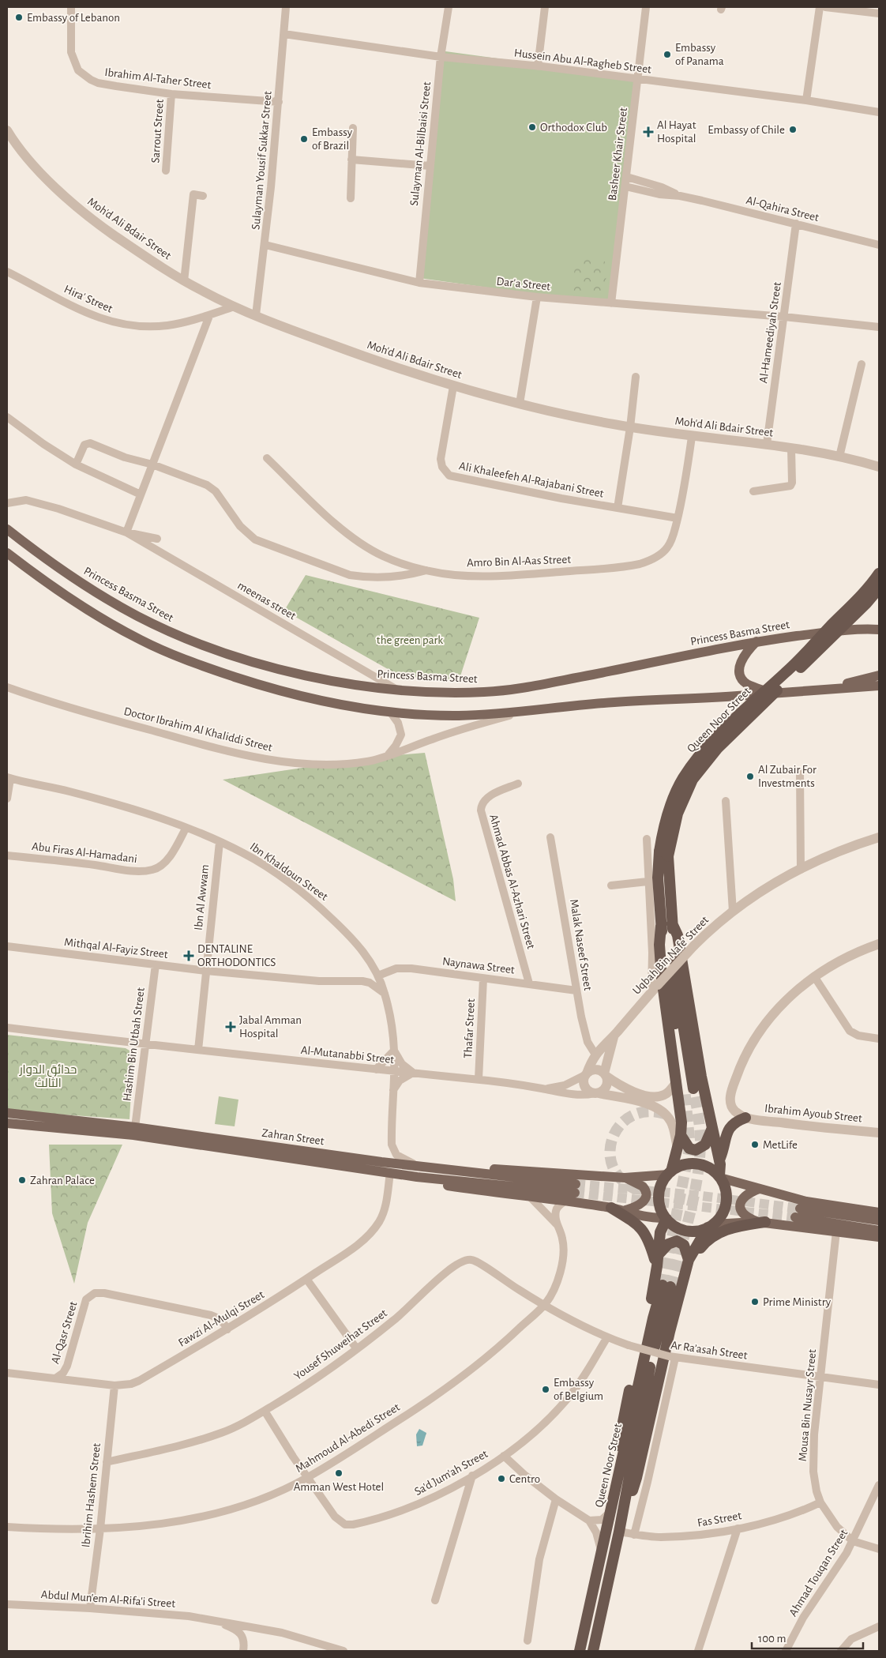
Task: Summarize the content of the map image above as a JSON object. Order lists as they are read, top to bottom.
{
  "streets": {
    "highway": ["Queen Noor Street"],
    "main road": ["Princess Basma Street", "Zahran Street"],
    "street": [
      "Hussein Abu Al-Ragheb Street",
      "Ibrahim Al-Taher Street",
      "Sarrout Street",
      "Sulayman Al-Bilbaisi Street",
      "Basheer Khair Street",
      "Sulayman Yousif Sukkar Street",
      "Al-Qahira Street",
      "Moh'd Ali Bdair Street",
      "Dar'a Street",
      "Hira' Street",
      "Al-Hameediyah Street",
      "Ali Khaleefeh Al-Rajabani Street",
      "Amro Bin Al-Aas Street",
      "meenas street",
      "Doctor Ibrahim Al Khaliddi Street",
      "Abu Firas Al-Hamadani",
      "Ibn Khaldoun Street",
      "Ahmad Abbas Al-Azhari Street",
      "Ibn Al Awwam",
      "Malak Naseef Street",
      "Mithqal Al-Fayiz Street",
      "Uqbah Bin Nafe' Street",
      "Naynawa Street",
      "Thafar Street",
      "Hashim Bin Utbah Street",
      "Al-Mutanabbi Street",
      "Ibrahim Ayoub Street",
      "Fawzi Al-Mulqi Street",
      "Al-Qasr Street",
      "Yousef Shuweihat Street",
      "Ar Ra’asah Street",
      "Mousa Bin Nusayr Street",
      "Mahmoud Al-Abedi Street",
      "Sa'd Jum'ah Street",
      "Ibrihim Hashem Street",
      "Fas Street",
      "Ahmad Touqan Street",
      "Abdul Mun'em Al-Rifa'i Street"
    ]
  },
  "crossings": [
    ["Hussein Abu Al-Ragheb Street", "Sulayman Al-Bilbaisi Street"],
    ["Hussein Abu Al-Ragheb Street", "Basheer Khair Street"],
    ["Hussein Abu Al-Ragheb Street", "Sulayman Yousif Sukkar Street"],
    ["Ibrahim Al-Taher Street", "Sarrout Street"],
    ["Ibrahim Al-Taher Street", "Sulayman Yousif Sukkar Street"],
    ["Sulayman Al-Bilbaisi Street", "Dar'a Street"],
    ["Basheer Khair Street", "Al-Qahira Street"],
    ["Basheer Khair Street", "Dar'a Street"],
    ["Sulayman Yousif Sukkar Street", "Moh'd Ali Bdair Street"],
    ["Sulayman Yousif Sukkar Street", "Dar'a Street"],
    ["Al-Qahira Street", "Al-Hameediyah Street"],
    ["Moh'd Ali Bdair Street", "Hira' Street"],
    ["Moh'd Ali Bdair Street", "Al-Hameediyah Street"],
    ["Moh'd Ali Bdair Street", "Ali Khaleefeh Al-Rajabani Street"],
    ["Moh'd Ali Bdair Street", "Amro Bin Al-Aas Street"],
    ["Dar'a Street", "Al-Hameediyah Street"],
    ["Ali Khaleefeh Al-Rajabani Street", "Amro Bin Al-Aas Street"],
    ["Princess Basma Street", "meenas street"],
    ["Queen Noor Street", "Fas Street"],
    ["Abu Firas Al-Hamadani", "Ibn Khaldoun Street"],
    ["Ibn Khaldoun Street", "Ibn Al Awwam"],
    ["Ibn Khaldoun Street", "Mithqal Al-Fayiz Street"],
    ["Ibn Khaldoun Street", "Naynawa Street"],
    ["Ibn Khaldoun Street", "Al-Mutanabbi Street"],
    ["Ibn Khaldoun Street", "Zahran Street"],
    ["Ahmad Abbas Al-Azhari Street", "Naynawa Street"],
    ["Ibn Al Awwam", "Mithqal Al-Fayiz Street"],
    ["Ibn Al Awwam", "Al-Mutanabbi Street"],
    ["Malak Naseef Street", "Uqbah Bin Nafe' Street"],
    ["Malak Naseef Street", "Naynawa Street"],
    ["Mithqal Al-Fayiz Street", "Hashim Bin Utbah Street"],
    ["Naynawa Street", "Thafar Street"],
    ["Thafar Street", "Al-Mutanabbi Street"],
    ["Hashim Bin Utbah Street", "Al-Mutanabbi Street"],
    ["Hashim Bin Utbah Street", "Zahran Street"],
    ["Zahran Street", "Fawzi Al-Mulqi Street"],
    ["Fawzi Al-Mulqi Street", "Al-Qasr Street"],
    ["Fawzi Al-Mulqi Street", "Ibrihim Hashem Street"],
    ["Yousef Shuweihat Street", "Ar Ra’asah Street"],
    ["Yousef Shuweihat Street", "Mahmoud Al-Abedi Street"],
    ["Yousef Shuweihat Street", "Sa'd Jum'ah Street"],
    ["Yousef Shuweihat Street", "Ibrihim Hashem Street"],
    ["Ar Ra’asah Street", "Mousa Bin Nusayr Street"],
    ["Ar Ra’asah Street", "Mahmoud Al-Abedi Street"],
    ["Ar Ra’asah Street", "Sa'd Jum'ah Street"],
    ["Mousa Bin Nusayr Street", "Fas Street"],
    ["Mousa Bin Nusayr Street", "Ahmad Touqan Street"],
    ["Mahmoud Al-Abedi Street", "Sa'd Jum'ah Street"],
    ["Mahmoud Al-Abedi Street", "Ibrihim Hashem Street"],
    ["Ibrihim Hashem Street", "Abdul Mun'em Al-Rifa'i Street"]
  ],
  "parks": ["the green park", "حدائق الدوار الثالث"],
  "places": {
    "other": [
      "Embassy of Lebanon",
      "Embassy of Panama",
      "Orthodox Club",
      "Embassy of Chile",
      "Embassy of Brazil",
      "Al Zubair For Investments",
      "MetLife",
      "Zahran Palace",
      "Prime Ministry",
      "Embassy of Belgium",
      "Amman West Hotel",
      "Centro"
    ],
    "health": ["Al Hayat Hospital", "DENTALINE ORTHODONTICS", "Jabal Amman Hospital"]
  },
  "scale_bar": "100 m"
}
